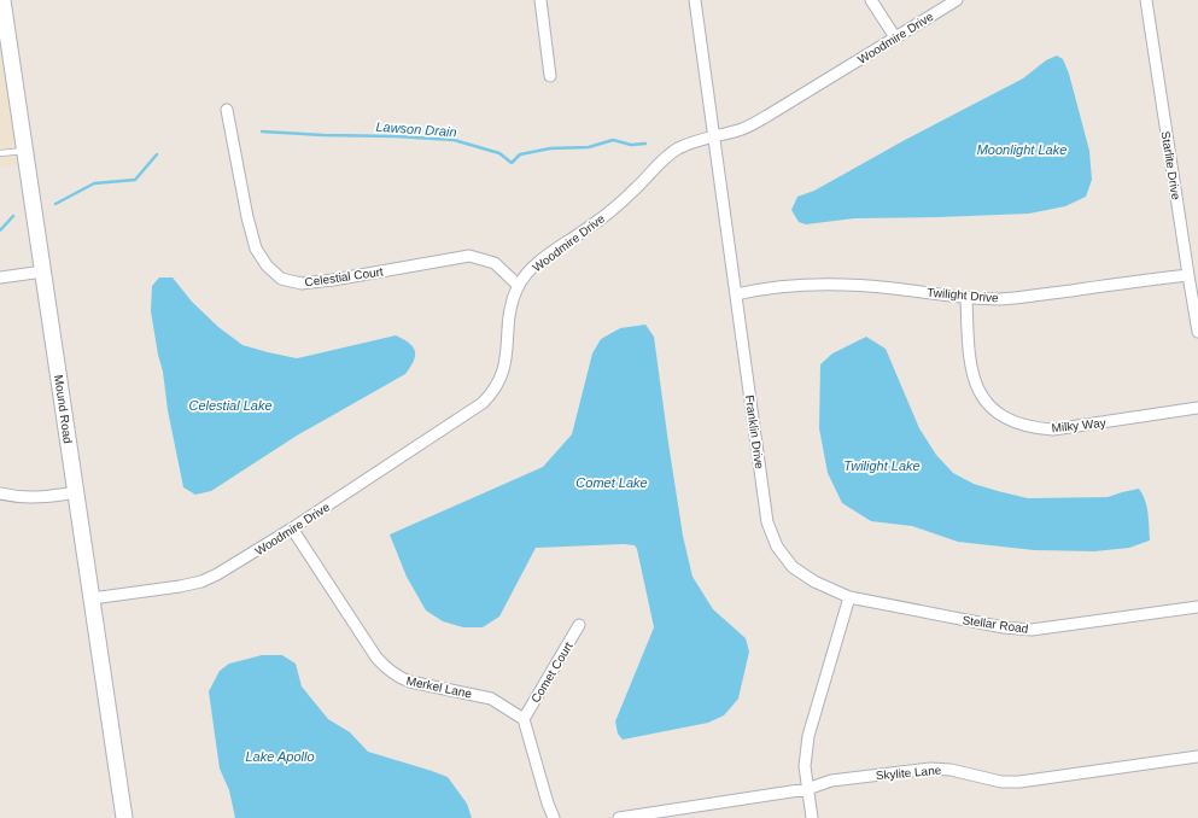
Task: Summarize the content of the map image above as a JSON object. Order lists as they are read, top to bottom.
{
  "streets": {
    "street": [
      "Woodmire Drive",
      "Starlite Drive",
      "Celestial Court",
      "Twilight Drive",
      "Mound Road",
      "Milky Way",
      "Franklin Drive",
      "Stellar Road",
      "Comet Court",
      "Merkel Lane",
      "Skylite Lane"
    ]
  },
  "crossings": [
    ["Woodmire Drive", "Celestial Court"],
    ["Woodmire Drive", "Mound Road"],
    ["Woodmire Drive", "Franklin Drive"],
    ["Woodmire Drive", "Merkel Lane"],
    ["Starlite Drive", "Twilight Drive"],
    ["Twilight Drive", "Milky Way"],
    ["Twilight Drive", "Franklin Drive"],
    ["Franklin Drive", "Stellar Road"],
    ["Comet Court", "Merkel Lane"]
  ],
  "water": [
    "Lawson Drain",
    "Moonlight Lake",
    "Celestial Lake",
    "Twilight Lake",
    "Comet Lake",
    "Lake Apollo"
  ]
}
